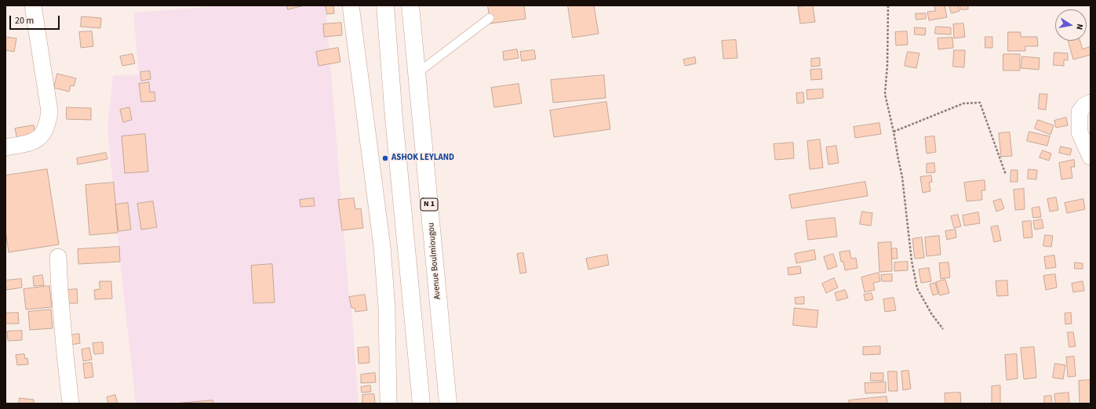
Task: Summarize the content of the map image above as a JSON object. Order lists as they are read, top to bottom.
{
  "streets": {
    "highway": ["N 1", "Avenue Boulmiougou"]
  },
  "places": ["ASHOK LEYLAND"],
  "scale_bar": "20 m",
  "north": "right"
}
